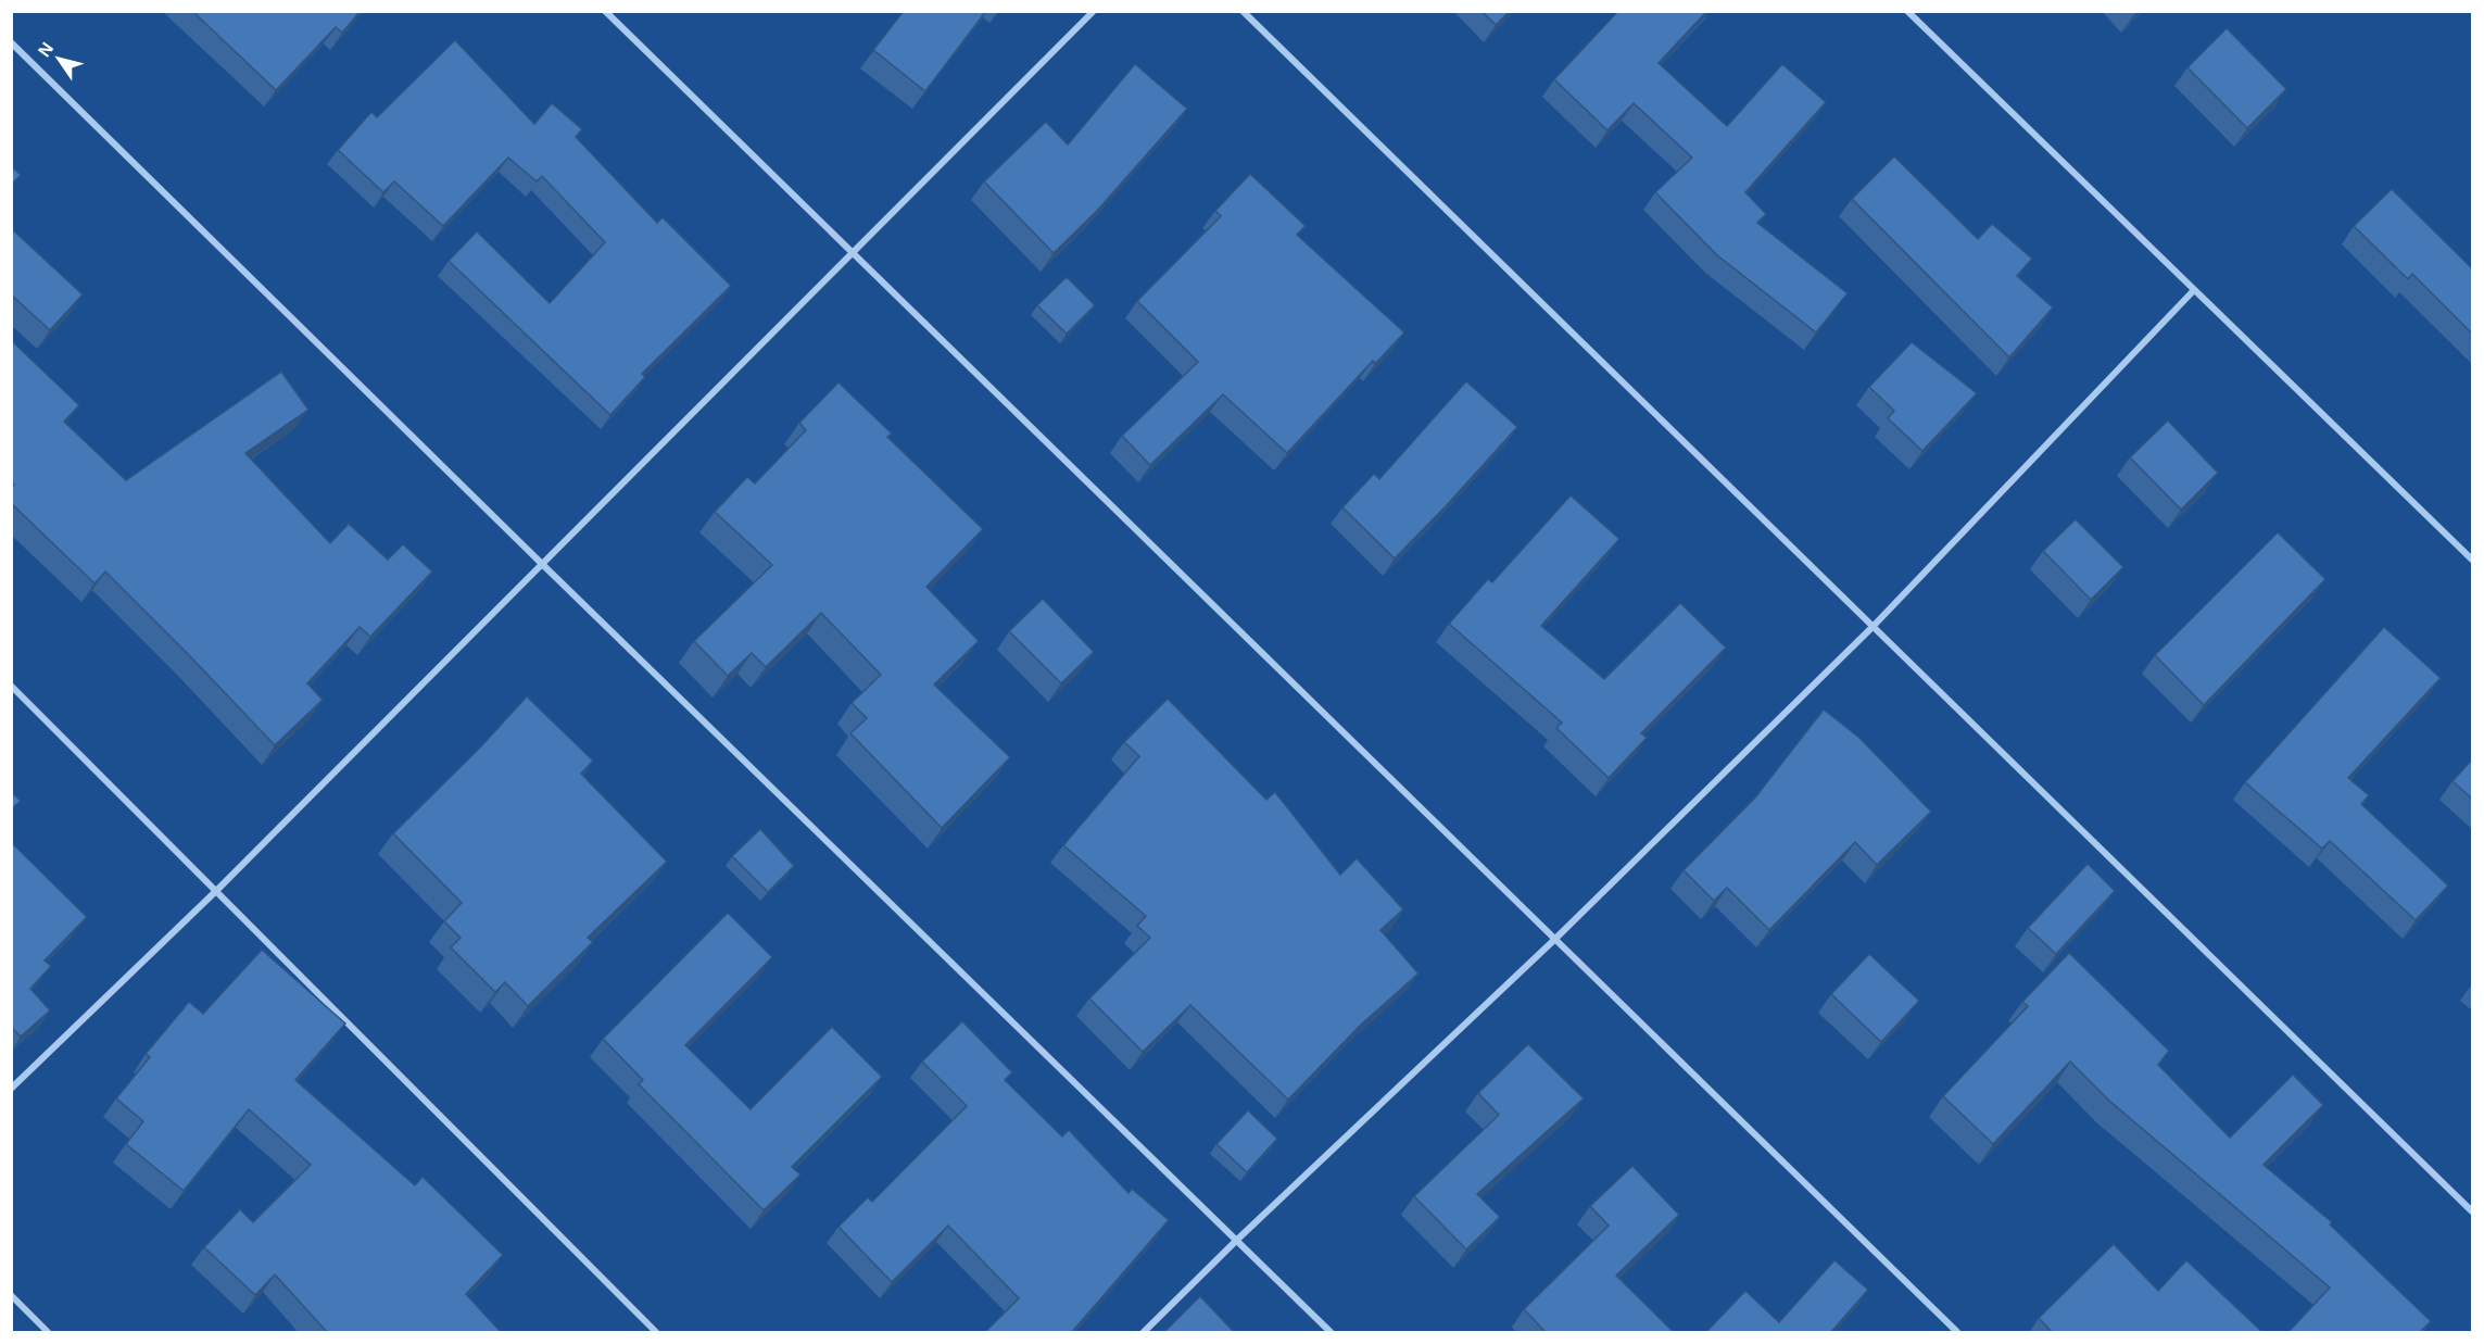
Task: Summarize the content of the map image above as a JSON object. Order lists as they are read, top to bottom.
{
  "north": "top left"
}
